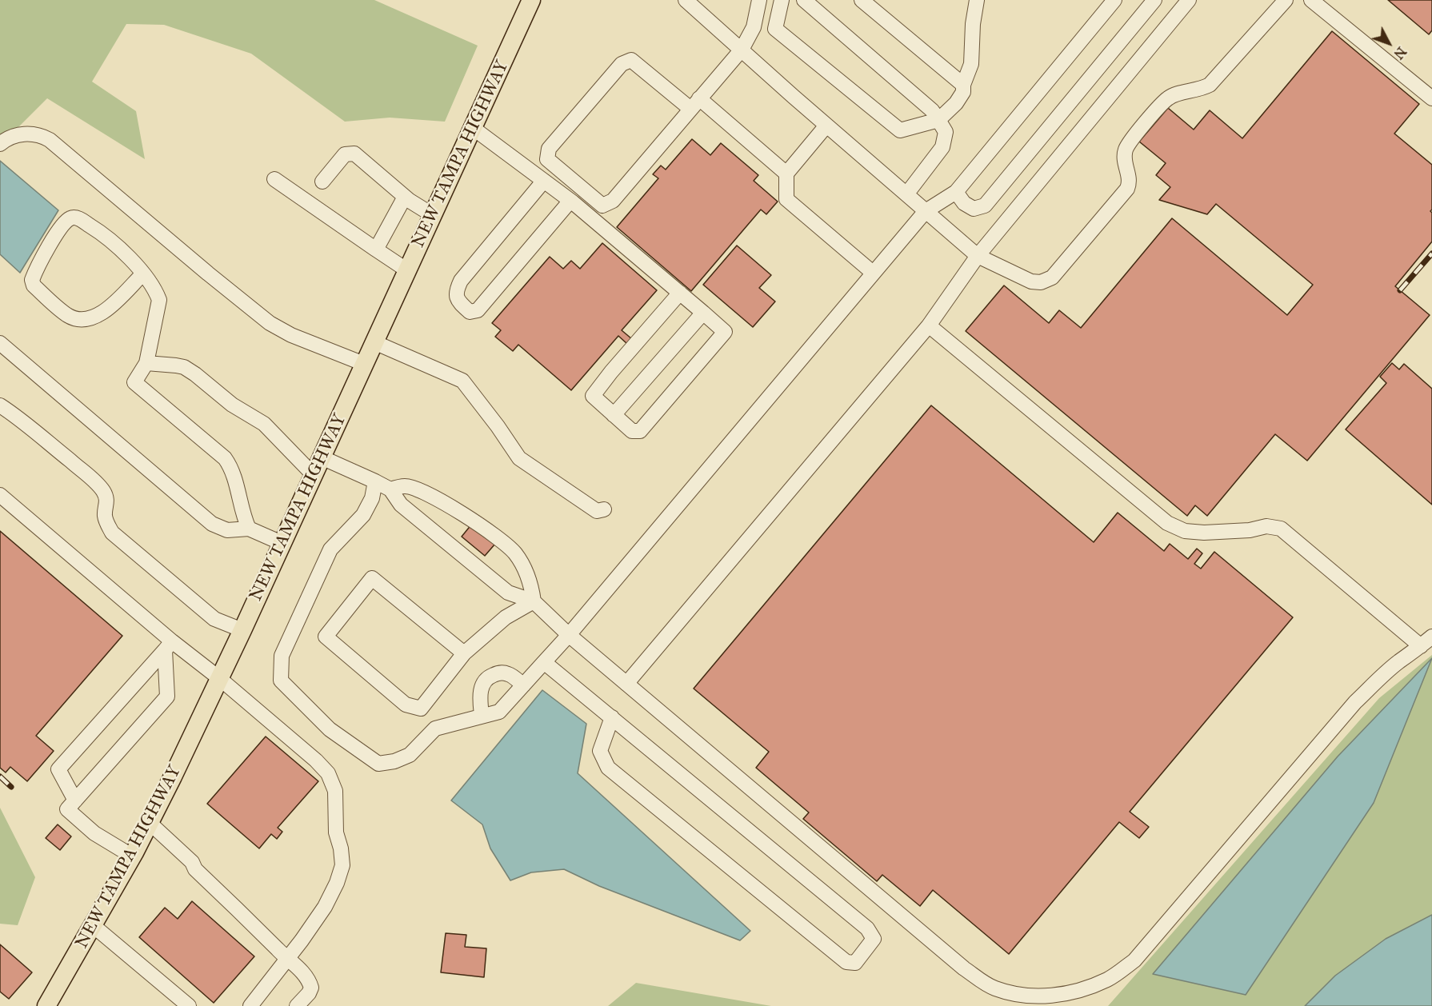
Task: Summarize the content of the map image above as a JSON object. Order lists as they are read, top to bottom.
{
  "streets": {
    "main road": ["NEW TAMPA HIGHWAY"]
  },
  "north": "bottom right"
}
